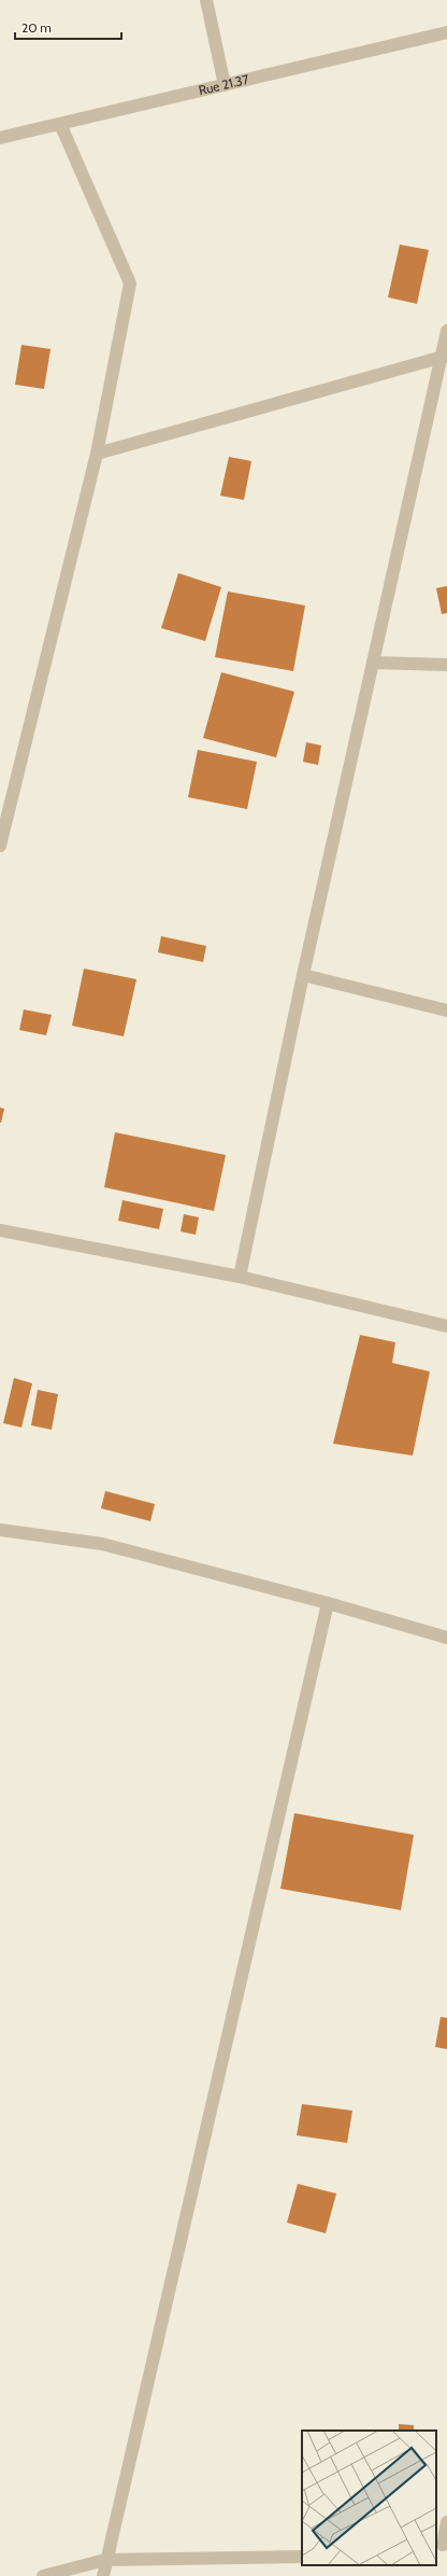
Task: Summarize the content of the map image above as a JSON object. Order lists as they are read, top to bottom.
{
  "streets": {
    "street": ["Rue 21.37"]
  },
  "scale_bar": "20 m"
}
